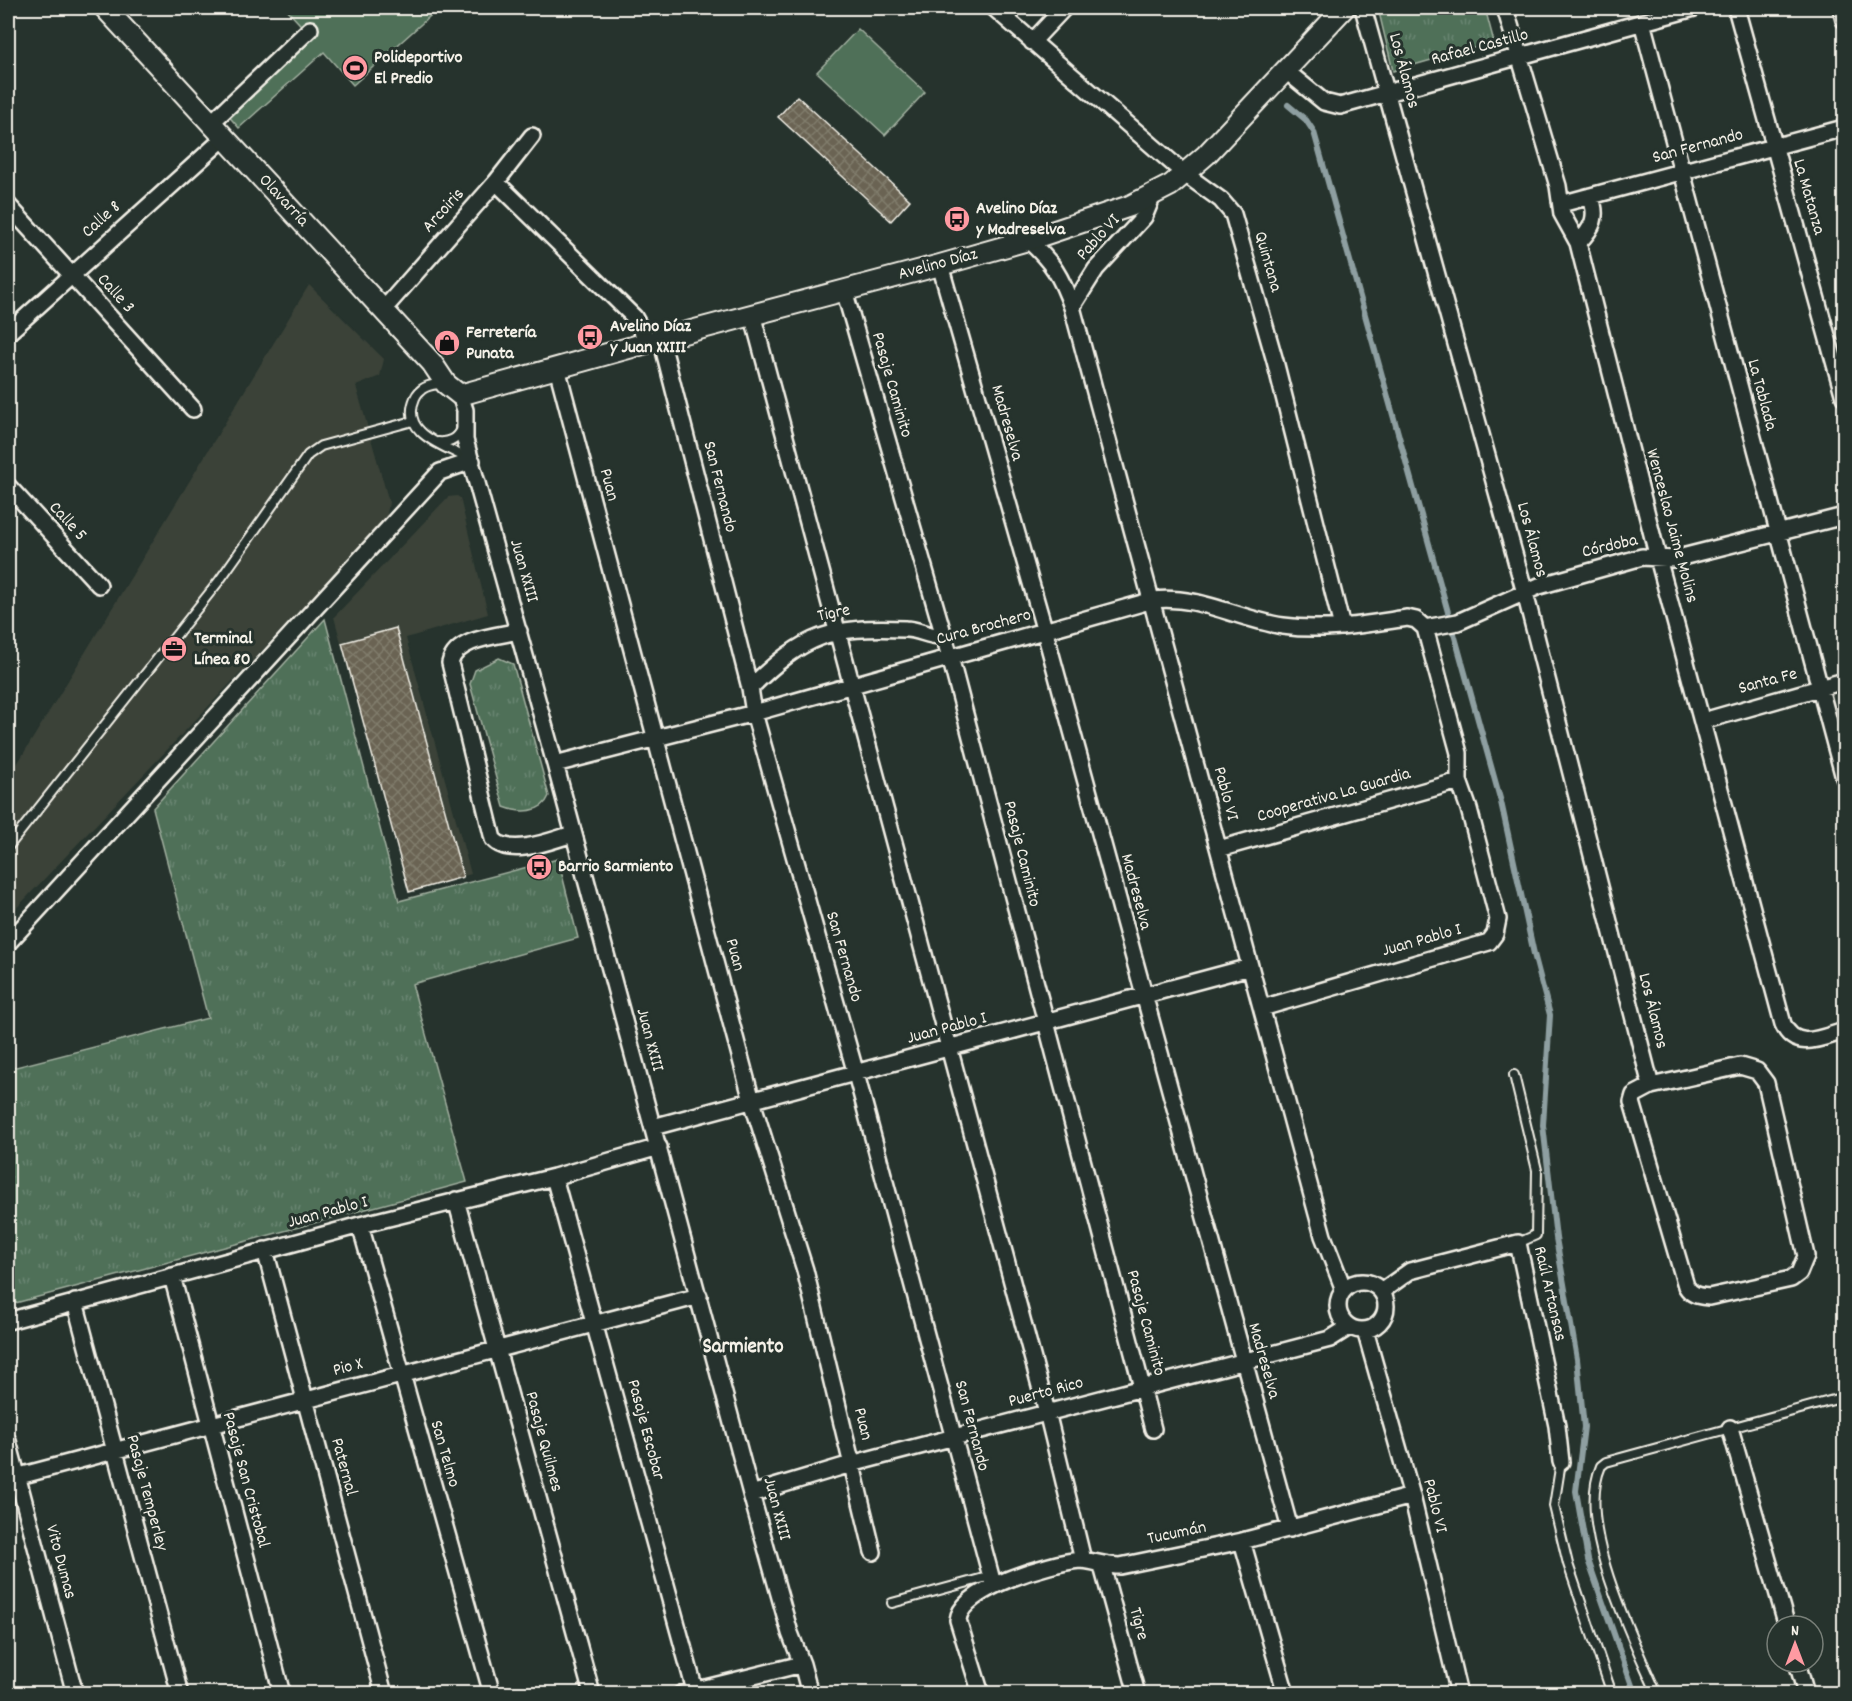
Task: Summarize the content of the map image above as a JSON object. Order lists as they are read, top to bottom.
{
  "streets": {
    "street": [
      "Rafael Castillo",
      "Los Álamos",
      "San Fernando",
      "La Matanza",
      "Olavarría",
      "Arcoiris",
      "Calle 8",
      "Pablo VI",
      "Quintana",
      "Avelino Díaz",
      "Calle 3",
      "Pasaje Caminito",
      "La Tablada",
      "Madreselva",
      "Puan",
      "Calle 5",
      "Wenceslao Jaime Molins",
      "Córdoba",
      "Juan XXIII",
      "Tigre",
      "Cura Brochero",
      "Santa Fe",
      "Cooperativa La Guardia",
      "Juan Pablo I",
      "Raúl Artansas",
      "Pio X",
      "Puerto Rico",
      "Pasaje Escobar",
      "Pasaje Quilmes",
      "San Telmo",
      "Paternal",
      "Pasaje San Cristobal",
      "Pasaje Temperley",
      "Tucumán",
      "Vito Dumas"
    ]
  },
  "crossings": [
    ["Rafael Castillo", "Los Álamos"],
    ["Rafael Castillo", "Avelino Díaz"],
    ["Rafael Castillo", "La Tablada"],
    ["Rafael Castillo", "Wenceslao Jaime Molins"],
    ["Los Álamos", "Córdoba"],
    ["San Fernando", "La Matanza"],
    ["San Fernando", "Arcoiris"],
    ["San Fernando", "Avelino Díaz"],
    ["San Fernando", "La Tablada"],
    ["San Fernando", "Wenceslao Jaime Molins"],
    ["San Fernando", "Tigre"],
    ["San Fernando", "Cura Brochero"],
    ["San Fernando", "Juan Pablo I"],
    ["San Fernando", "Puerto Rico"],
    ["Olavarría", "Arcoiris"],
    ["Olavarría", "Calle 8"],
    ["Olavarría", "Avelino Díaz"],
    ["Olavarría", "Juan XXIII"],
    ["Calle 8", "Calle 3"],
    ["Pablo VI", "Avelino Díaz"],
    ["Pablo VI", "Cura Brochero"],
    ["Pablo VI", "Cooperativa La Guardia"],
    ["Pablo VI", "Juan Pablo I"],
    ["Pablo VI", "Raúl Artansas"],
    ["Pablo VI", "Puerto Rico"],
    ["Pablo VI", "Tucumán"],
    ["Quintana", "Avelino Díaz"],
    ["Quintana", "Cura Brochero"],
    ["Avelino Díaz", "Pasaje Caminito"],
    ["Avelino Díaz", "Madreselva"],
    ["Avelino Díaz", "Puan"],
    ["Avelino Díaz", "Juan XXIII"],
    ["Pasaje Caminito", "Tigre"],
    ["Pasaje Caminito", "Cura Brochero"],
    ["Pasaje Caminito", "Juan Pablo I"],
    ["Pasaje Caminito", "Puerto Rico"],
    ["La Tablada", "Córdoba"],
    ["La Tablada", "Santa Fe"],
    ["Madreselva", "Cura Brochero"],
    ["Madreselva", "Juan Pablo I"],
    ["Madreselva", "Puerto Rico"],
    ["Madreselva", "Tucumán"],
    ["Puan", "Cura Brochero"],
    ["Puan", "Juan Pablo I"],
    ["Puan", "Puerto Rico"],
    ["Wenceslao Jaime Molins", "Córdoba"],
    ["Wenceslao Jaime Molins", "Santa Fe"],
    ["Córdoba", "Cura Brochero"],
    ["Juan XXIII", "Cura Brochero"],
    ["Juan XXIII", "Juan Pablo I"],
    ["Juan XXIII", "Pio X"],
    ["Juan XXIII", "Puerto Rico"],
    ["Tigre", "Tucumán"],
    ["Cooperativa La Guardia", "Juan Pablo I"],
    ["Juan Pablo I", "Pasaje Escobar"],
    ["Juan Pablo I", "Pasaje Quilmes"],
    ["Juan Pablo I", "San Telmo"],
    ["Juan Pablo I", "Paternal"],
    ["Juan Pablo I", "Pasaje San Cristobal"],
    ["Juan Pablo I", "Pasaje Temperley"],
    ["Raúl Artansas", "Puerto Rico"],
    ["Pio X", "Pasaje Escobar"],
    ["Pio X", "Pasaje Quilmes"],
    ["Pio X", "San Telmo"],
    ["Pio X", "Paternal"],
    ["Pio X", "Pasaje San Cristobal"],
    ["Pio X", "Pasaje Temperley"],
    ["Pio X", "Vito Dumas"]
  ],
  "districts": ["Sarmiento"],
  "places": {
    "sports": ["Polideportivo El Predio"],
    "bus stop": ["Avelino Díaz y Madreselva", "Avelino Díaz y Juan XXIII", "Barrio Sarmiento"],
    "shop": ["Ferretería Punata"],
    "office": ["Terminal Línea 80"]
  },
  "north": "top"
}
